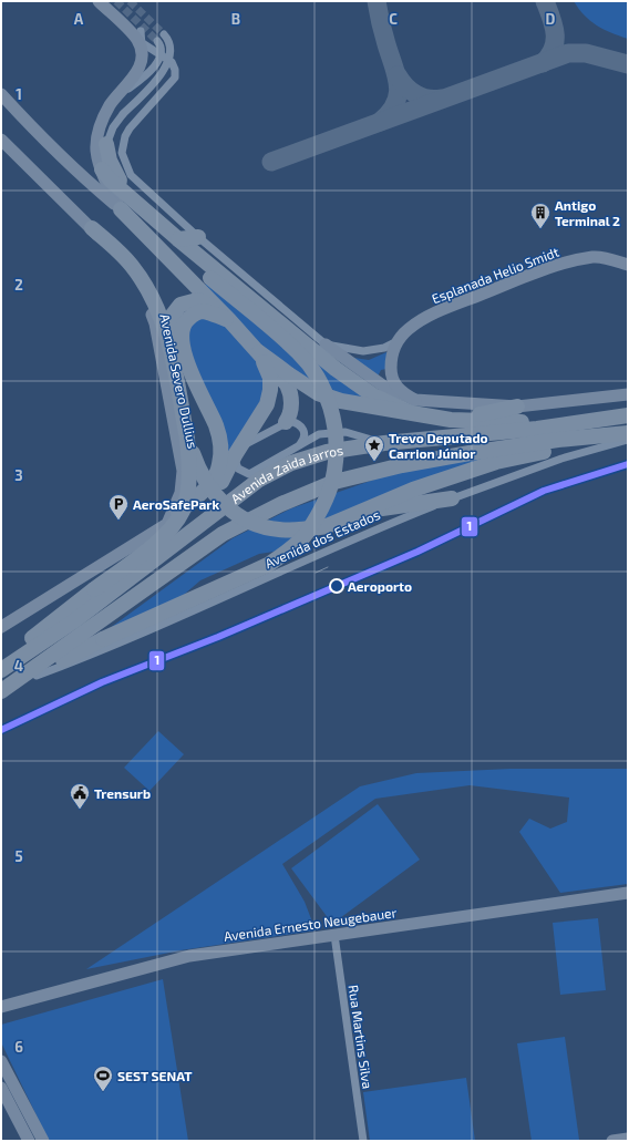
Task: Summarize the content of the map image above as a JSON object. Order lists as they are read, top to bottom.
{
  "streets": {
    "highway": ["Avenida Zaida Jarros"],
    "street": [
      "Esplanada Helio Smidt",
      "Avenida Severo Dullius",
      "Avenida dos Estados",
      "Avenida Ernesto Neugebauer",
      "Rua Martins Silva"
    ]
  },
  "crossings": [
    ["Avenida Ernesto Neugebauer", "Rua Martins Silva"]
  ],
  "places": {
    "building": ["Antigo Terminal 2"],
    "place": ["Trevo Deputado Carrion Júnior"],
    "parking": ["AeroSafePark"],
    "other": ["Aeroporto"],
    "public building": ["Trensurb"],
    "sports": ["SEST SENAT"]
  },
  "lines": ["transit line 1"],
  "grid": {
    "columns": [
      "A",
      "B",
      "C",
      "D"
    ],
    "rows": [
      "1",
      "2",
      "3",
      "4",
      "5",
      "6"
    ]
  }
}
